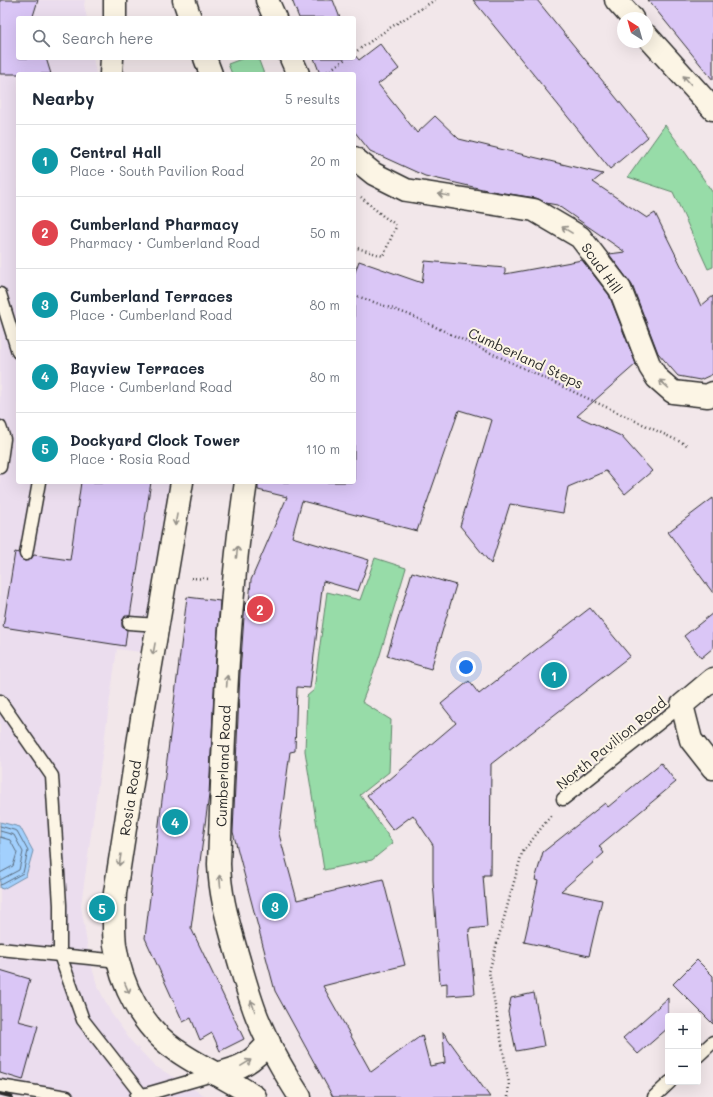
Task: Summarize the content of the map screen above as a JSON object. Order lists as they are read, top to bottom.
{
  "streets": {
    "main road": ["Scud Hill", "Cumberland Road", "Rosia Road"],
    "lane": ["North Pavilion Road"],
    "path": ["Cumberland Steps"]
  },
  "one_way": ["Scud Hill", "Cumberland Road", "Rosia Road"],
  "north": "top left",
  "page": {
    "search": "Search here",
    "heading": ["Nearby", "5 results"],
    "list": [
      {
        "mark": "1",
        "name": "Central Hall",
        "note": "Place · South Pavilion Road",
        "value": "20 m"
      },
      {
        "mark": "2",
        "name": "Cumberland Pharmacy",
        "note": "Pharmacy · Cumberland Road",
        "value": "50 m"
      },
      {
        "mark": "3",
        "name": "Cumberland Terraces",
        "note": "Place · Cumberland Road",
        "value": "80 m"
      },
      {
        "mark": "4",
        "name": "Bayview Terraces",
        "note": "Place · Cumberland Road",
        "value": "80 m"
      },
      {
        "mark": "5",
        "name": "Dockyard Clock Tower",
        "note": "Place · Rosia Road",
        "value": "110 m"
      }
    ],
    "pins": [
      "2",
      "1",
      "4",
      "3",
      "5"
    ],
    "map_buttons": ["+", "−"]
  }
}
